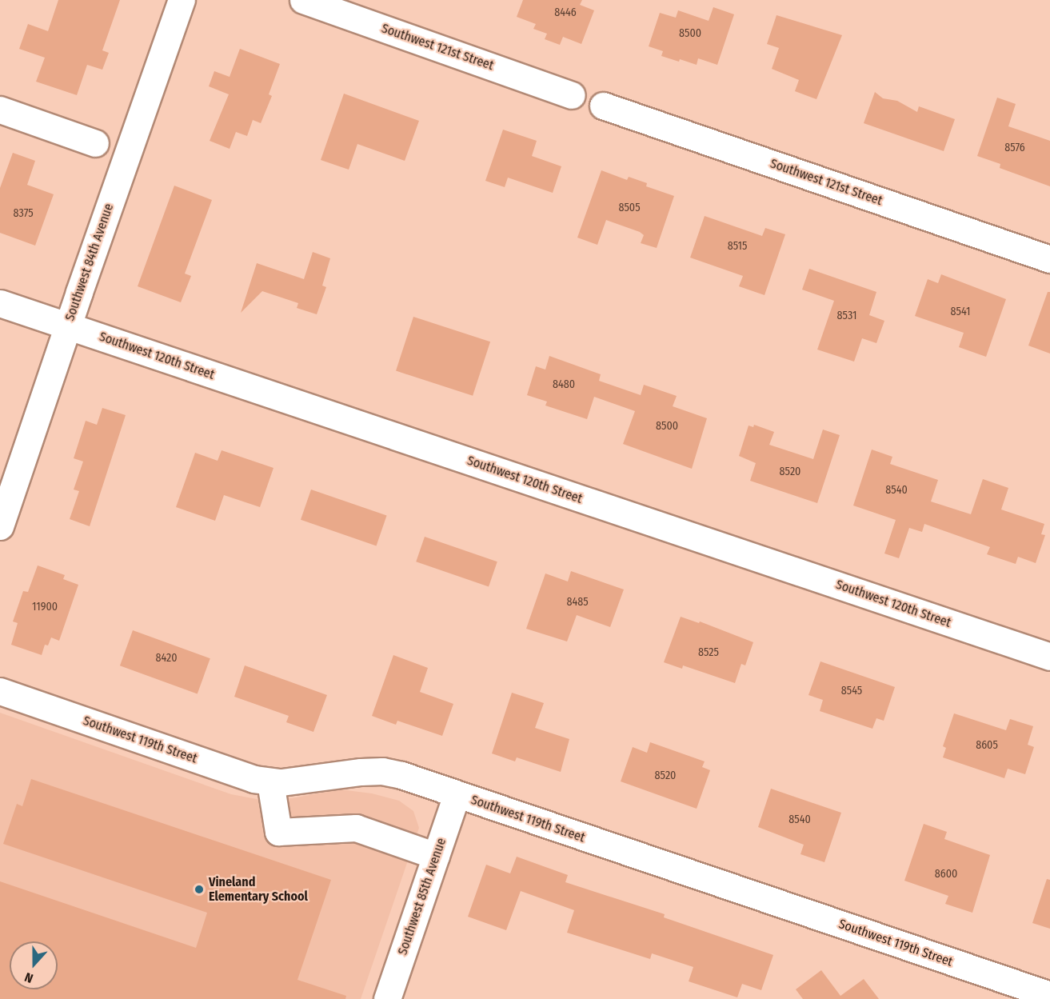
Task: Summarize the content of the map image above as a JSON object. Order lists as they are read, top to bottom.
{
  "streets": {
    "street": [
      "Southwest 121st Street",
      "Southwest 84th Avenue",
      "Southwest 120th Street",
      "Southwest 119th Street",
      "Southwest 85th Avenue"
    ]
  },
  "crossings": [
    ["Southwest 84th Avenue", "Southwest 120th Street"],
    ["Southwest 119th Street", "Southwest 85th Avenue"]
  ],
  "places": ["Vineland Elementary School"],
  "house_numbers": [
    "8446",
    "8500",
    "8576",
    "8505",
    "8375",
    "8515",
    "8541",
    "8531",
    "8480",
    "8500",
    "8520",
    "8540",
    "8485",
    "11900",
    "8525",
    "8420",
    "8545",
    "8605",
    "8520",
    "8540",
    "8600"
  ],
  "north": "bottom"
}
